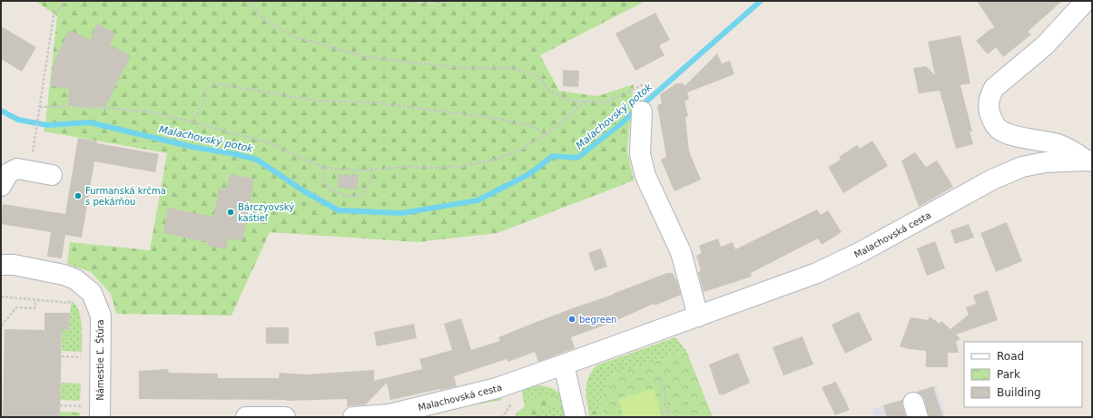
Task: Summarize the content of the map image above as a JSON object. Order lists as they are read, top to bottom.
{
  "streets": {
    "street": ["Malachovská cesta", "Námestie Ľ. Štúra"]
  },
  "water": ["Malachovský potok"],
  "places": ["Furmanská krčma s pekárňou", "Bárczyovský kaštieľ", "begreen"],
  "legend": ["Road", "Park", "Building"]
}
